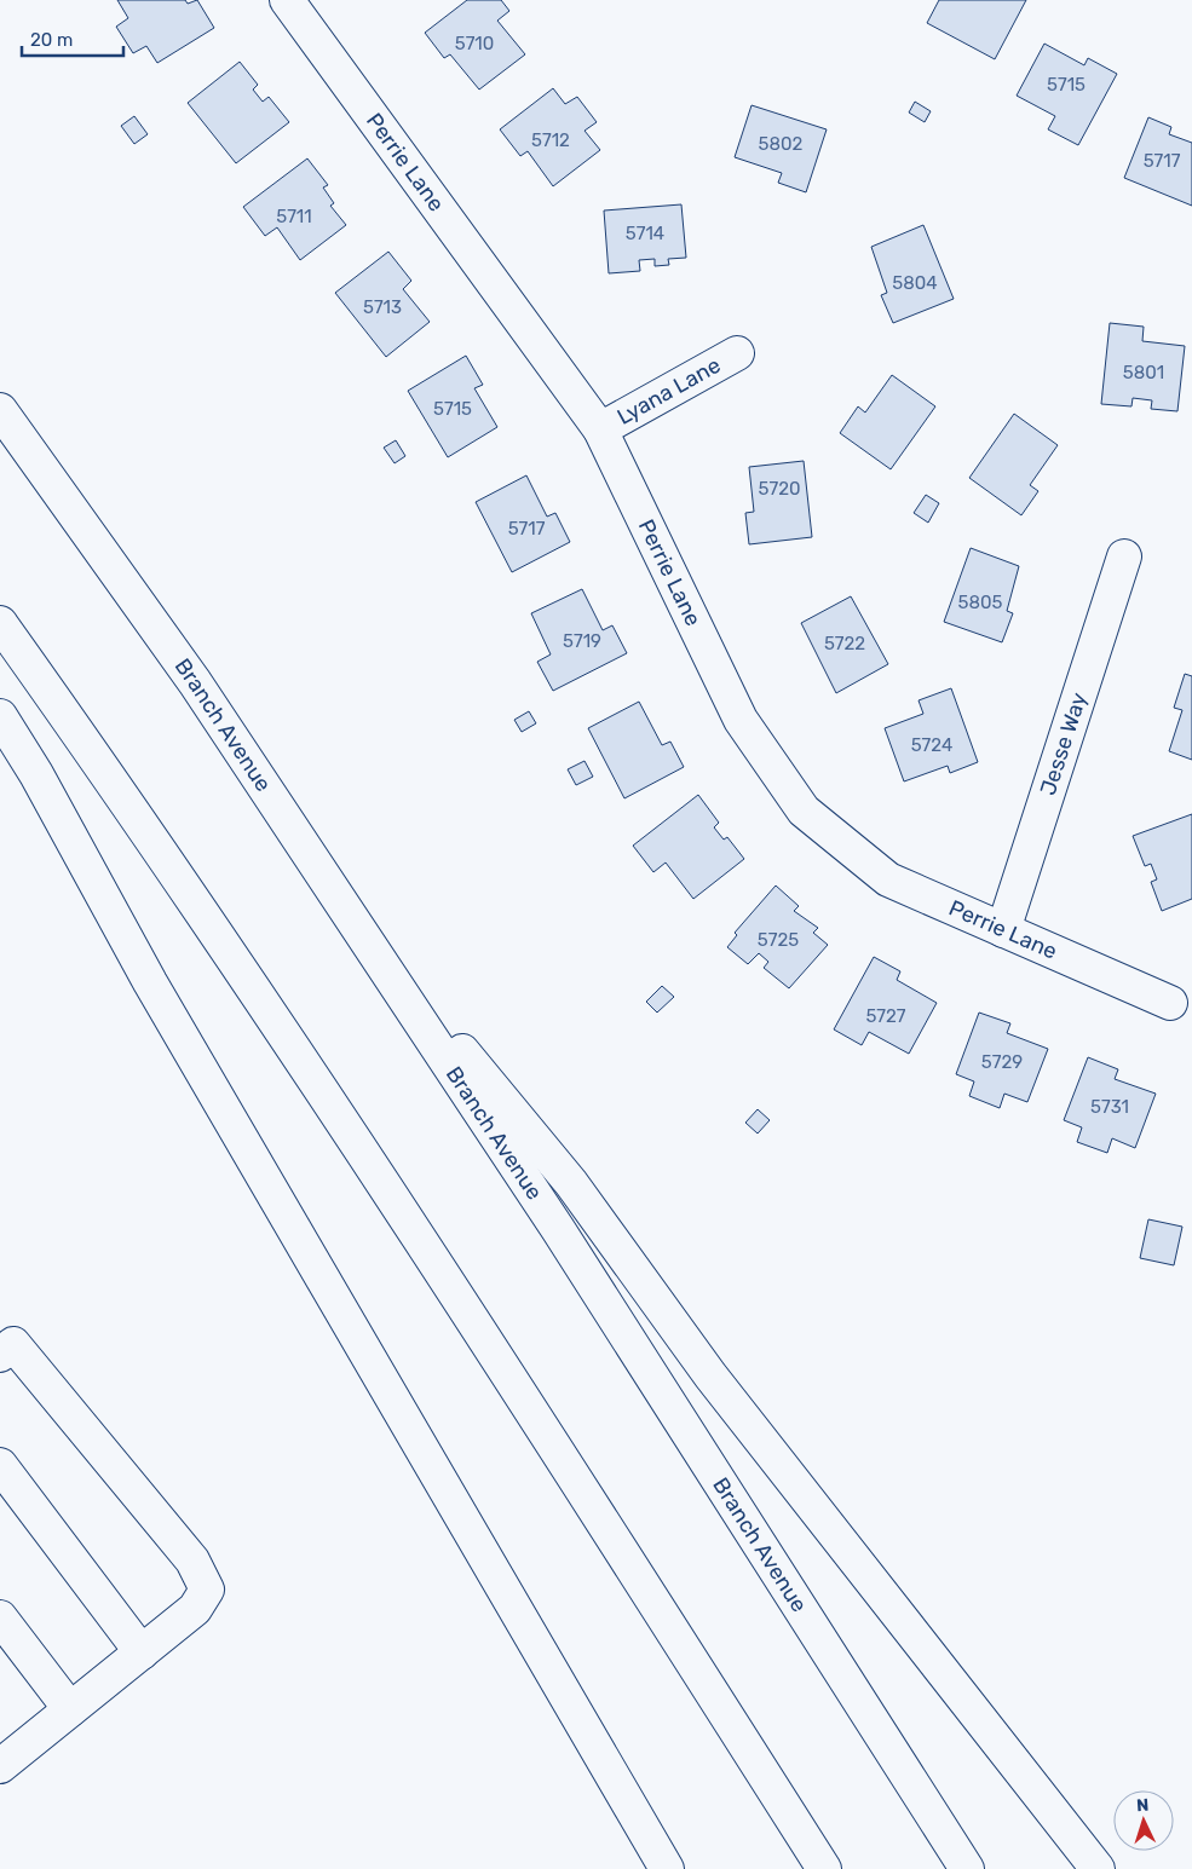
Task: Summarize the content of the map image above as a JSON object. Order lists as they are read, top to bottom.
{
  "streets": {
    "main road": [
      "Perrie Lane",
      "Lyana Lane",
      "Branch Avenue",
      "Jesse Way"
    ]
  },
  "crossings": [
    ["Perrie Lane", "Lyana Lane"],
    ["Perrie Lane", "Jesse Way"]
  ],
  "house_numbers": [
    "5710",
    "5715",
    "5712",
    "5802",
    "5717",
    "5711",
    "5714",
    "5804",
    "5713",
    "5801",
    "5715",
    "5720",
    "5717",
    "5805",
    "5719",
    "5722",
    "5724",
    "5725",
    "5727",
    "5729",
    "5731"
  ],
  "scale_bar": "20 m",
  "north": "top"
}
